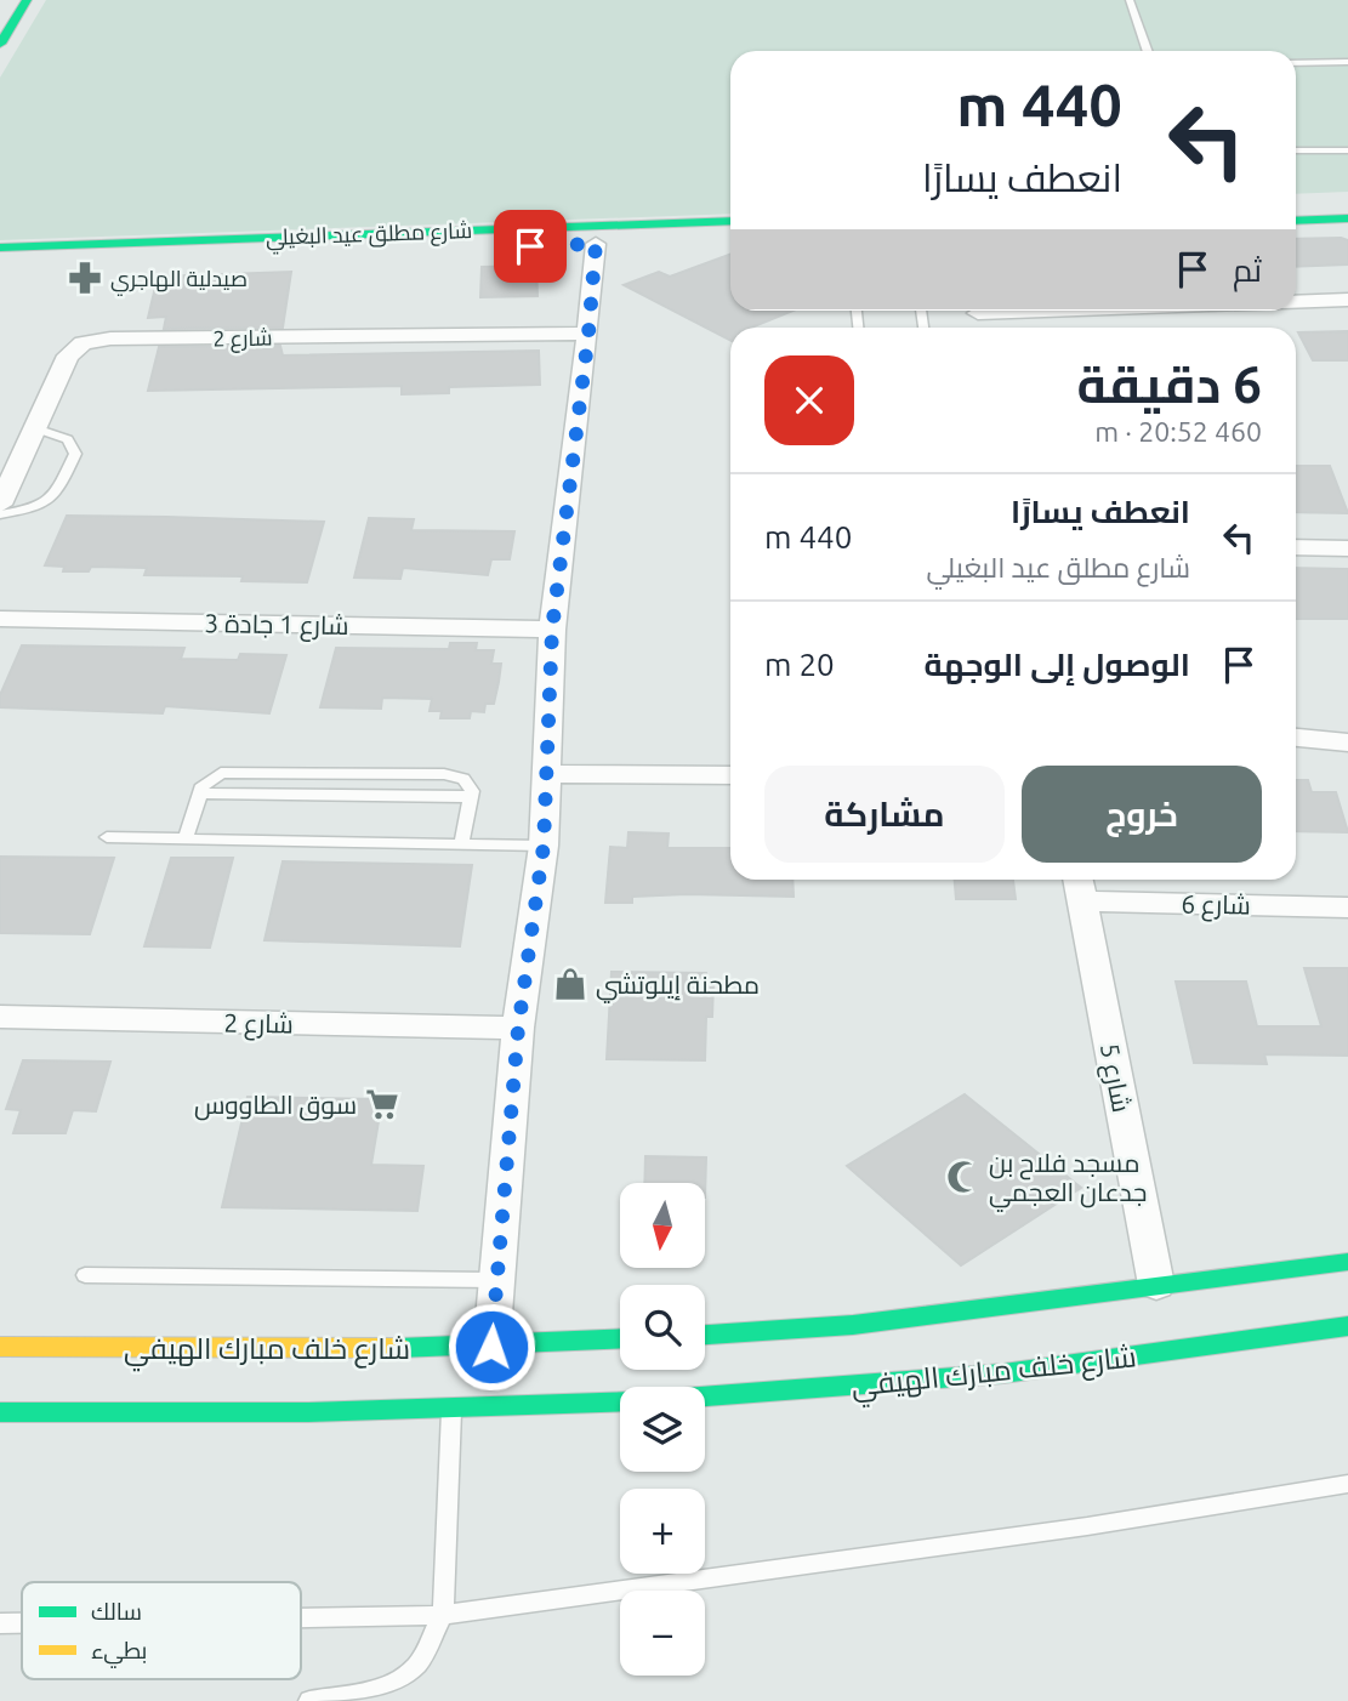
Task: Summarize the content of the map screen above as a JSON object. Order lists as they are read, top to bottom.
{
  "streets": {
    "street": [
      "شارع مطلق عيد البغيلي",
      "شارع 2",
      "شارع 1 جادة 3",
      "شارع 6",
      "شارع 5",
      "شارع خلف مبارك الهيفي"
    ]
  },
  "crossings": [
    ["شارع 6", "شارع 5"]
  ],
  "places": {
    "pharmacy": ["صيدلية الهاجري"],
    "shop": ["مطحنة إيلوتشي"],
    "supermarket": ["سوق الطاووس"],
    "mosque": ["مسجد فلاح بن جدعان العجمي"]
  },
  "legend": ["سالك", "بطيء"],
  "north": "bottom",
  "page": {
    "turn": ["440 m", "انعطف يسارًا"],
    "then": "ثم",
    "heading": ["6 دقيقة", "460 m · 20:52"],
    "list": [
      {
        "name": "انعطف يسارًا",
        "note": "شارع مطلق عيد البغيلي",
        "value": "440 m"
      },
      {
        "name": "الوصول إلى الوجهة",
        "value": "20 m"
      }
    ],
    "buttons": ["خروج", "مشاركة"],
    "map_buttons": ["+", "−"]
  }
}
